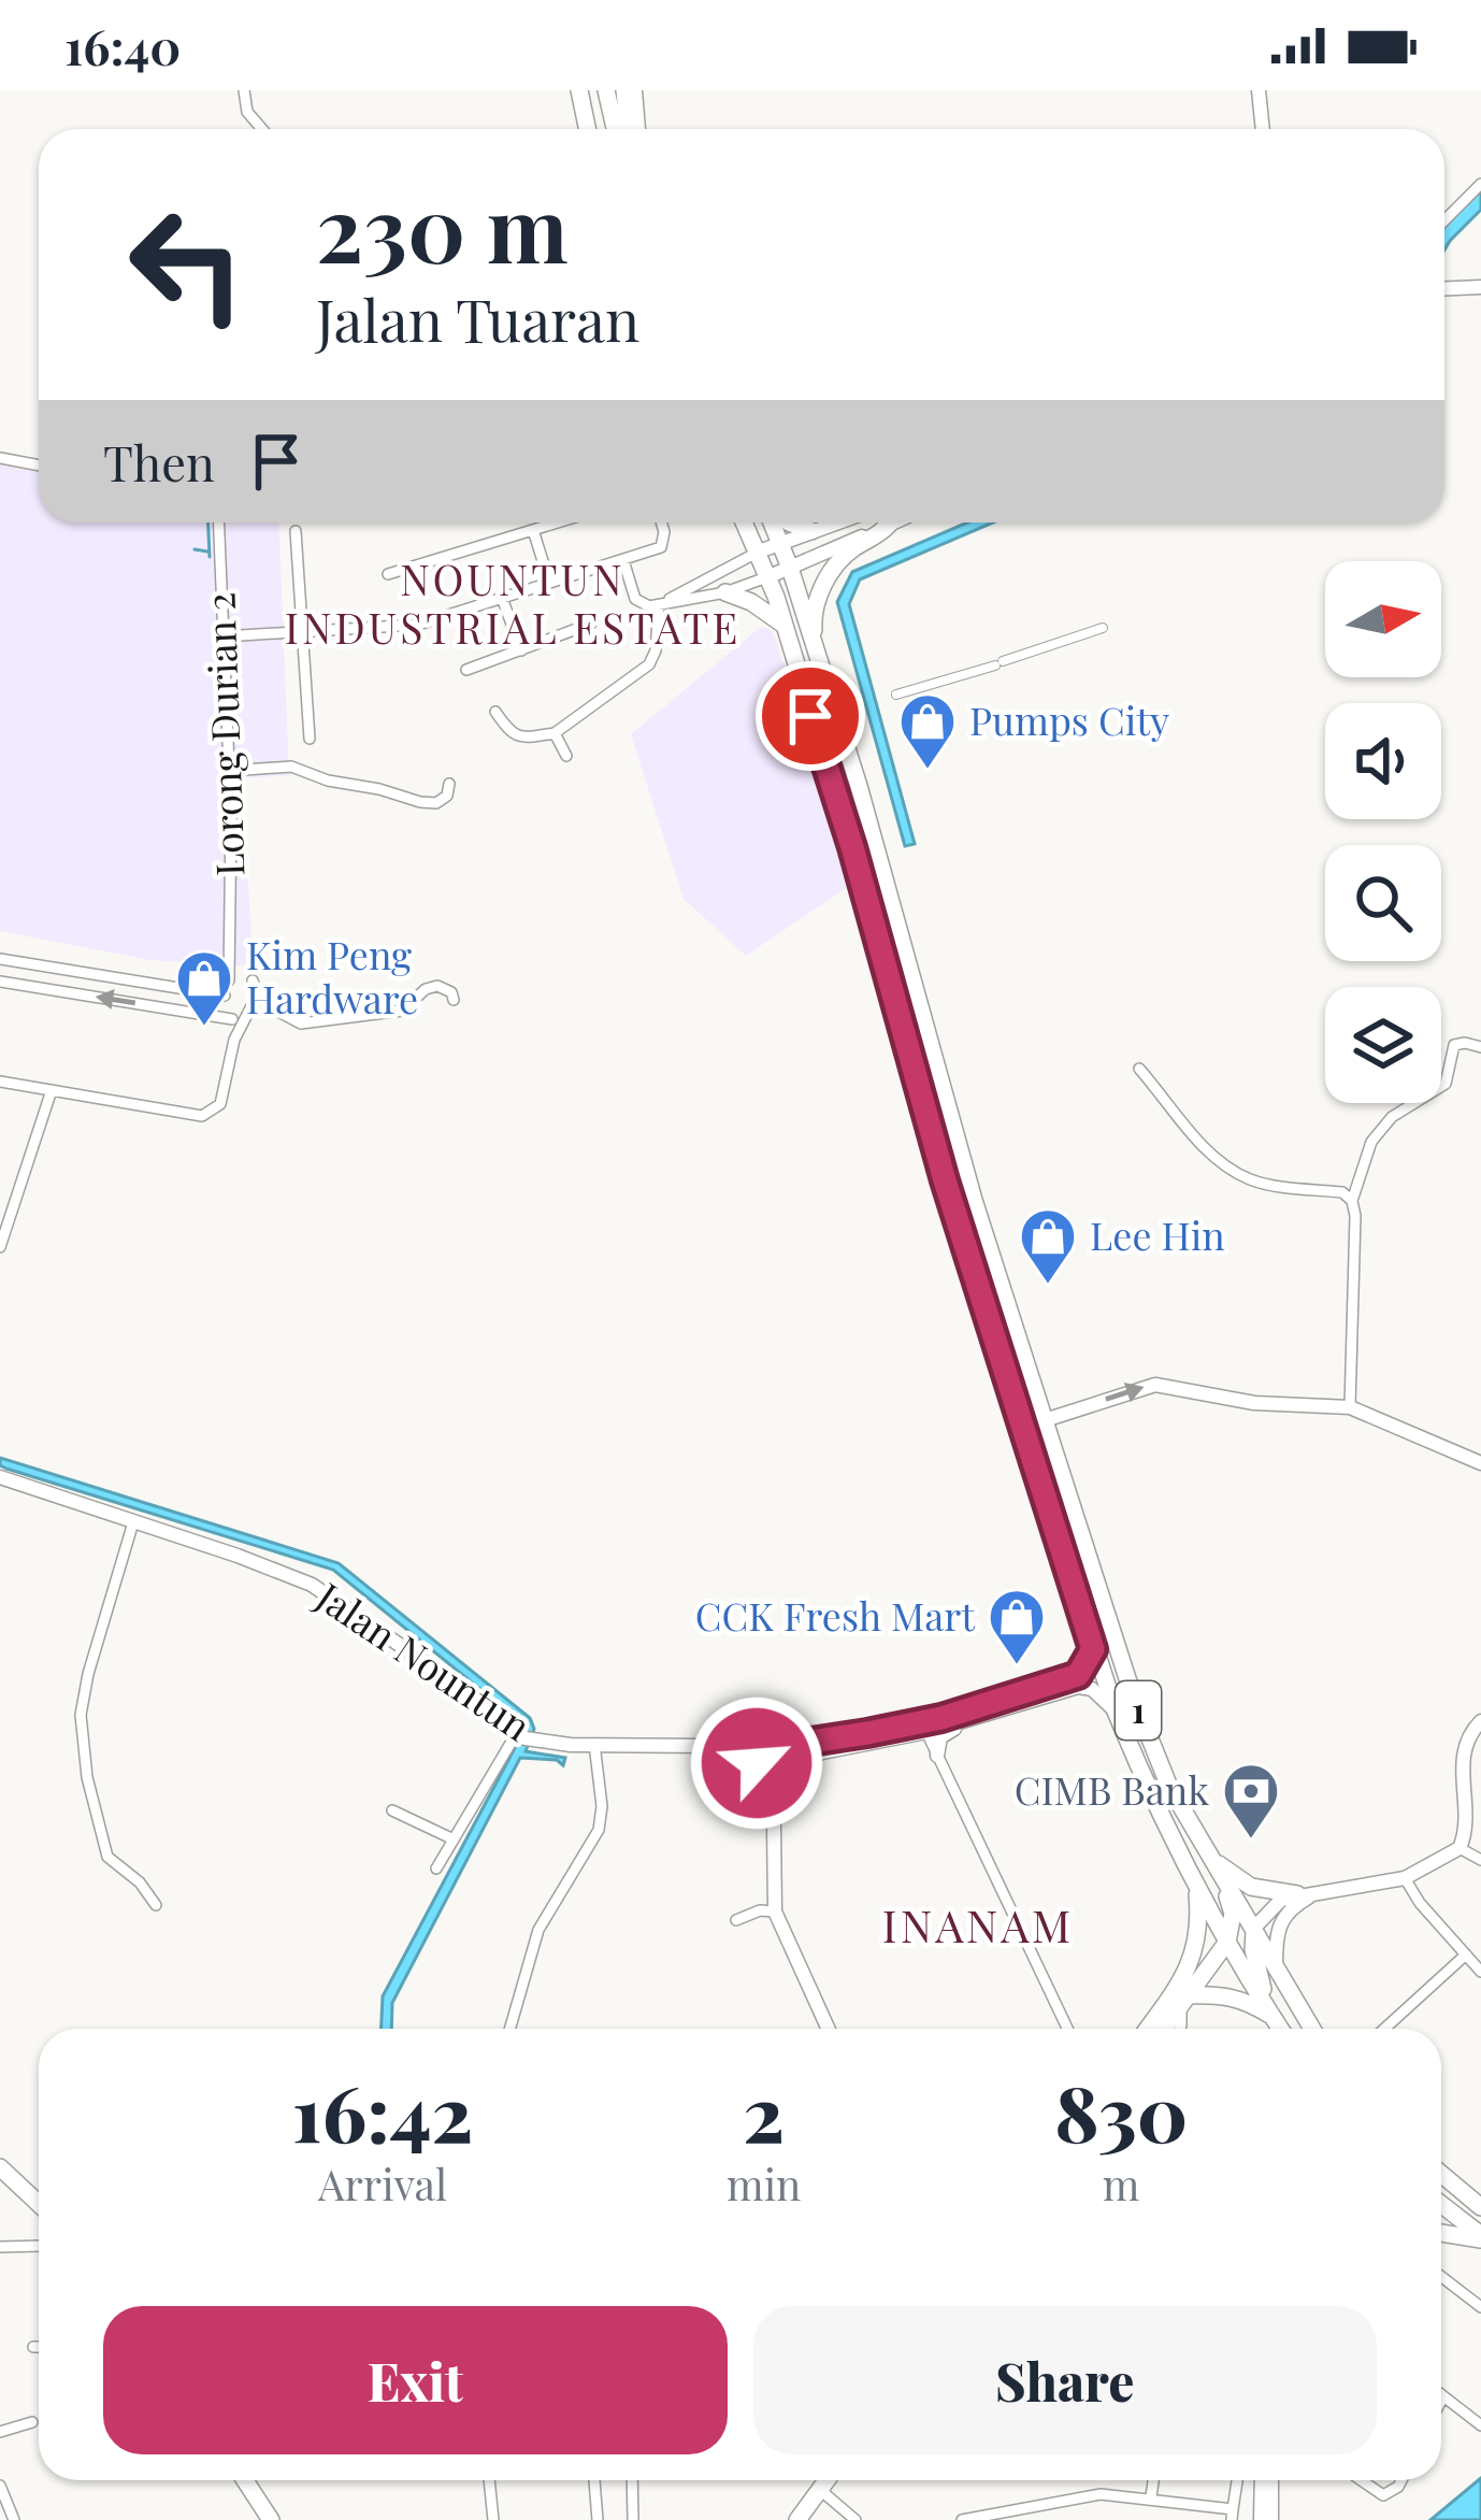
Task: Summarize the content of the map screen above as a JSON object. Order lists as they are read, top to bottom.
{
  "streets": {
    "main road": ["1"],
    "street": ["Lorong Durian 2", "Jalan Nountun"]
  },
  "crossings": [
    ["Jalan Nountun", "1"]
  ],
  "districts": ["NOUNTUN INDUSTRIAL ESTATE", "INANAM"],
  "places": {
    "shop": [
      "Pumps City",
      "Kim Peng Hardware",
      "Lee Hin",
      "CCK Fresh Mart"
    ],
    "bank": ["CIMB Bank"]
  },
  "north": "right",
  "page": {
    "status": "16:40",
    "turn": ["230 m", "Jalan Tuaran"],
    "then": "Then",
    "eta": [
      "16:42",
      "Arrival",
      "2",
      "min",
      "830",
      "m"
    ],
    "buttons": ["Exit", "Share"]
  }
}
